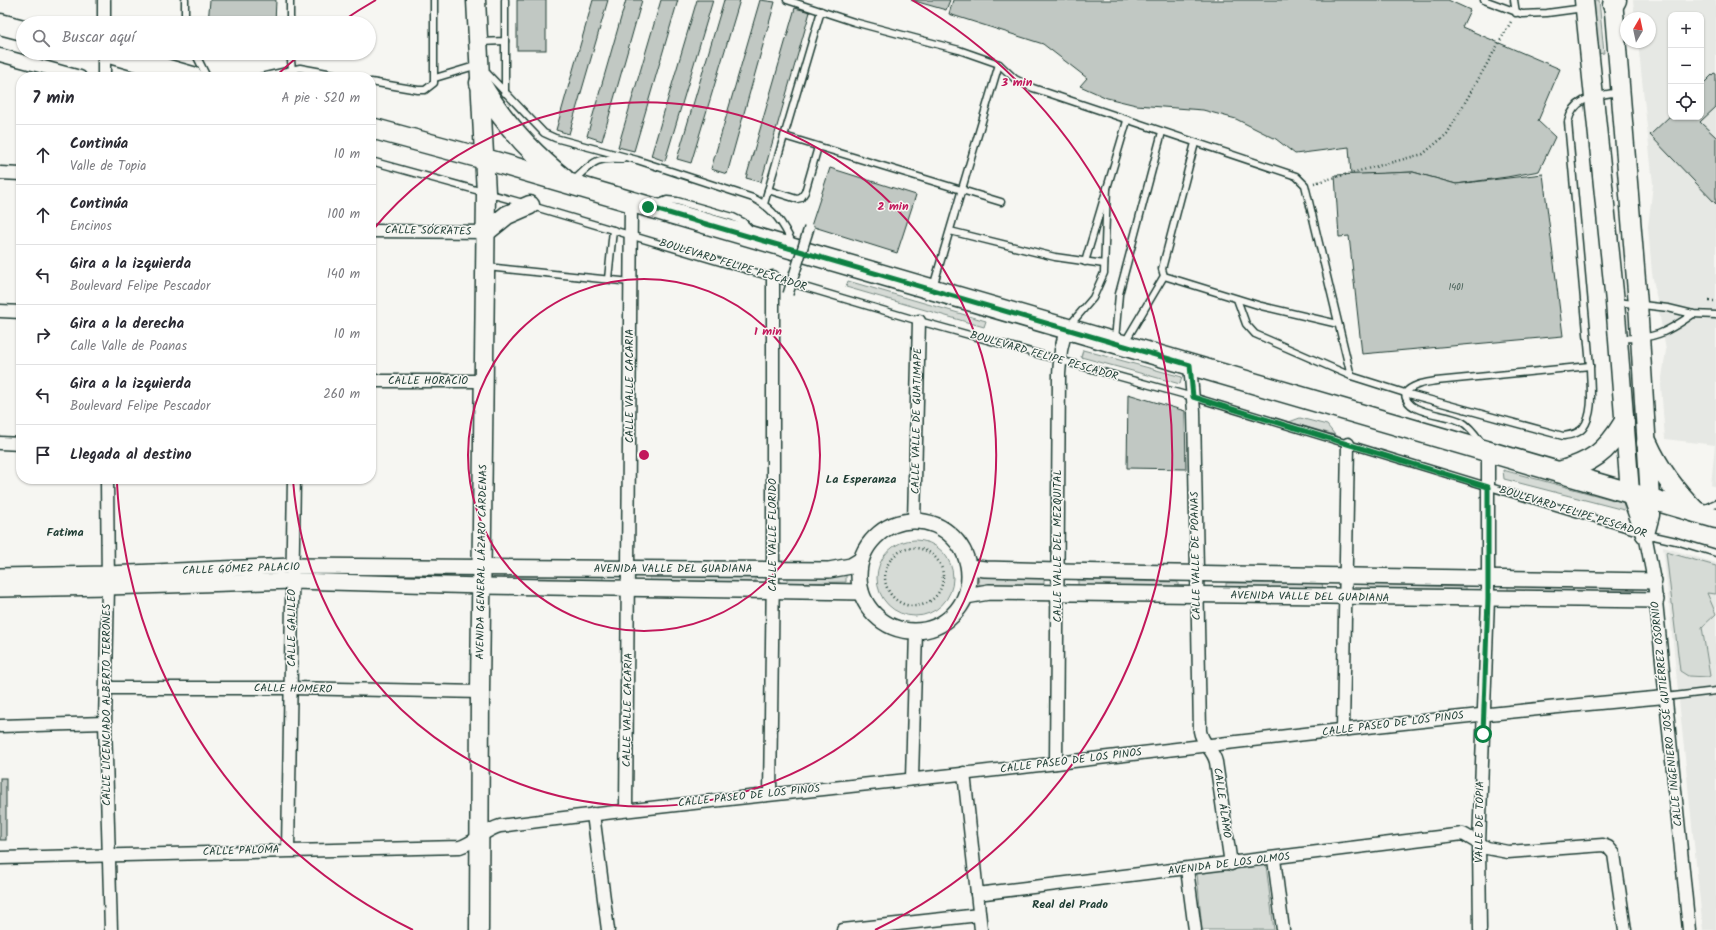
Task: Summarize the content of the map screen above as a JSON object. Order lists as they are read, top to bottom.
{
  "streets": {
    "main road": ["AVENIDA GENERAL LÁZARO CÁRDENAS", "CALLE INGENIERO JOSÉ GUTIÉRREZ OSORNIO"],
    "street": [
      "CALLE SÓCRATES",
      "CALLE HORACIO",
      "CALLE VALLE CACARIA",
      "CALLE VALLE DE GUATIMAPE",
      "CALLE VALLE FLORIDO",
      "CALLE VALLE DEL MEZQUITAL",
      "CALLE VALLE DE POANAS",
      "CALLE GÓMEZ PALACIO",
      "AVENIDA VALLE DEL GUADIANA",
      "CALLE GALILEO",
      "CALLE HOMERO",
      "CALLE LICENCIADO ALBERTO TERRONES",
      "CALLE PASEO DE LOS PINOS",
      "CALLE ÁLAMO",
      "VALLE DE TOPIA",
      "CALLE PALOMA",
      "AVENIDA DE LOS OLMOS"
    ],
    "lane": ["BOULEVARD FELIPE PESCADOR"]
  },
  "crossings": [
    ["CALLE SÓCRATES", "AVENIDA GENERAL LÁZARO CÁRDENAS"],
    ["BOULEVARD FELIPE PESCADOR", "CALLE VALLE CACARIA"],
    ["BOULEVARD FELIPE PESCADOR", "CALLE VALLE DE GUATIMAPE"],
    ["BOULEVARD FELIPE PESCADOR", "CALLE VALLE FLORIDO"],
    ["BOULEVARD FELIPE PESCADOR", "CALLE VALLE DEL MEZQUITAL"],
    ["BOULEVARD FELIPE PESCADOR", "CALLE VALLE DE POANAS"],
    ["BOULEVARD FELIPE PESCADOR", "AVENIDA GENERAL LÁZARO CÁRDENAS"],
    ["BOULEVARD FELIPE PESCADOR", "CALLE INGENIERO JOSÉ GUTIÉRREZ OSORNIO"],
    ["BOULEVARD FELIPE PESCADOR", "VALLE DE TOPIA"],
    ["CALLE HORACIO", "AVENIDA GENERAL LÁZARO CÁRDENAS"],
    ["CALLE VALLE CACARIA", "AVENIDA VALLE DEL GUADIANA"],
    ["CALLE VALLE CACARIA", "CALLE PASEO DE LOS PINOS"],
    ["CALLE VALLE FLORIDO", "AVENIDA VALLE DEL GUADIANA"],
    ["CALLE VALLE FLORIDO", "CALLE PASEO DE LOS PINOS"],
    ["CALLE VALLE DEL MEZQUITAL", "AVENIDA VALLE DEL GUADIANA"],
    ["CALLE VALLE DEL MEZQUITAL", "CALLE PASEO DE LOS PINOS"],
    ["CALLE VALLE DE POANAS", "AVENIDA VALLE DEL GUADIANA"],
    ["CALLE VALLE DE POANAS", "CALLE PASEO DE LOS PINOS"],
    ["CALLE VALLE DE POANAS", "CALLE ÁLAMO"],
    ["AVENIDA GENERAL LÁZARO CÁRDENAS", "CALLE GÓMEZ PALACIO"],
    ["AVENIDA GENERAL LÁZARO CÁRDENAS", "AVENIDA VALLE DEL GUADIANA"],
    ["AVENIDA GENERAL LÁZARO CÁRDENAS", "CALLE HOMERO"],
    ["AVENIDA GENERAL LÁZARO CÁRDENAS", "CALLE PASEO DE LOS PINOS"],
    ["AVENIDA GENERAL LÁZARO CÁRDENAS", "CALLE PALOMA"],
    ["CALLE GÓMEZ PALACIO", "AVENIDA VALLE DEL GUADIANA"],
    ["CALLE GÓMEZ PALACIO", "CALLE GALILEO"],
    ["CALLE GÓMEZ PALACIO", "CALLE LICENCIADO ALBERTO TERRONES"],
    ["AVENIDA VALLE DEL GUADIANA", "CALLE INGENIERO JOSÉ GUTIÉRREZ OSORNIO"],
    ["AVENIDA VALLE DEL GUADIANA", "VALLE DE TOPIA"],
    ["CALLE GALILEO", "CALLE HOMERO"],
    ["CALLE GALILEO", "CALLE PALOMA"],
    ["CALLE HOMERO", "CALLE LICENCIADO ALBERTO TERRONES"],
    ["CALLE LICENCIADO ALBERTO TERRONES", "CALLE PALOMA"],
    ["CALLE INGENIERO JOSÉ GUTIÉRREZ OSORNIO", "CALLE PASEO DE LOS PINOS"],
    ["CALLE PASEO DE LOS PINOS", "CALLE ÁLAMO"],
    ["CALLE PASEO DE LOS PINOS", "VALLE DE TOPIA"],
    ["CALLE PASEO DE LOS PINOS", "CALLE PALOMA"],
    ["CALLE ÁLAMO", "AVENIDA DE LOS OLMOS"],
    ["VALLE DE TOPIA", "AVENIDA DE LOS OLMOS"]
  ],
  "districts": ["La Esperanza", "Fatima", "Real del Prado"],
  "house_numbers": ["1401"],
  "north": "top",
  "page": {
    "map_buttons": ["+", "−"],
    "search": "Buscar aquí",
    "heading": ["7 min", "A pie · 520 m"],
    "list": [
      ["Continúa", "Valle de Topia", "10 m"],
      ["Continúa", "Encinos", "100 m"],
      ["Gira a la izquierda", "Boulevard Felipe Pescador", "140 m"],
      ["Gira a la derecha", "Calle Valle de Poanas", "10 m"],
      ["Gira a la izquierda", "Boulevard Felipe Pescador", "260 m"],
      "Llegada al destino"
    ]
  },
  "rings": ["3 min", "2 min", "1 min"]
}
